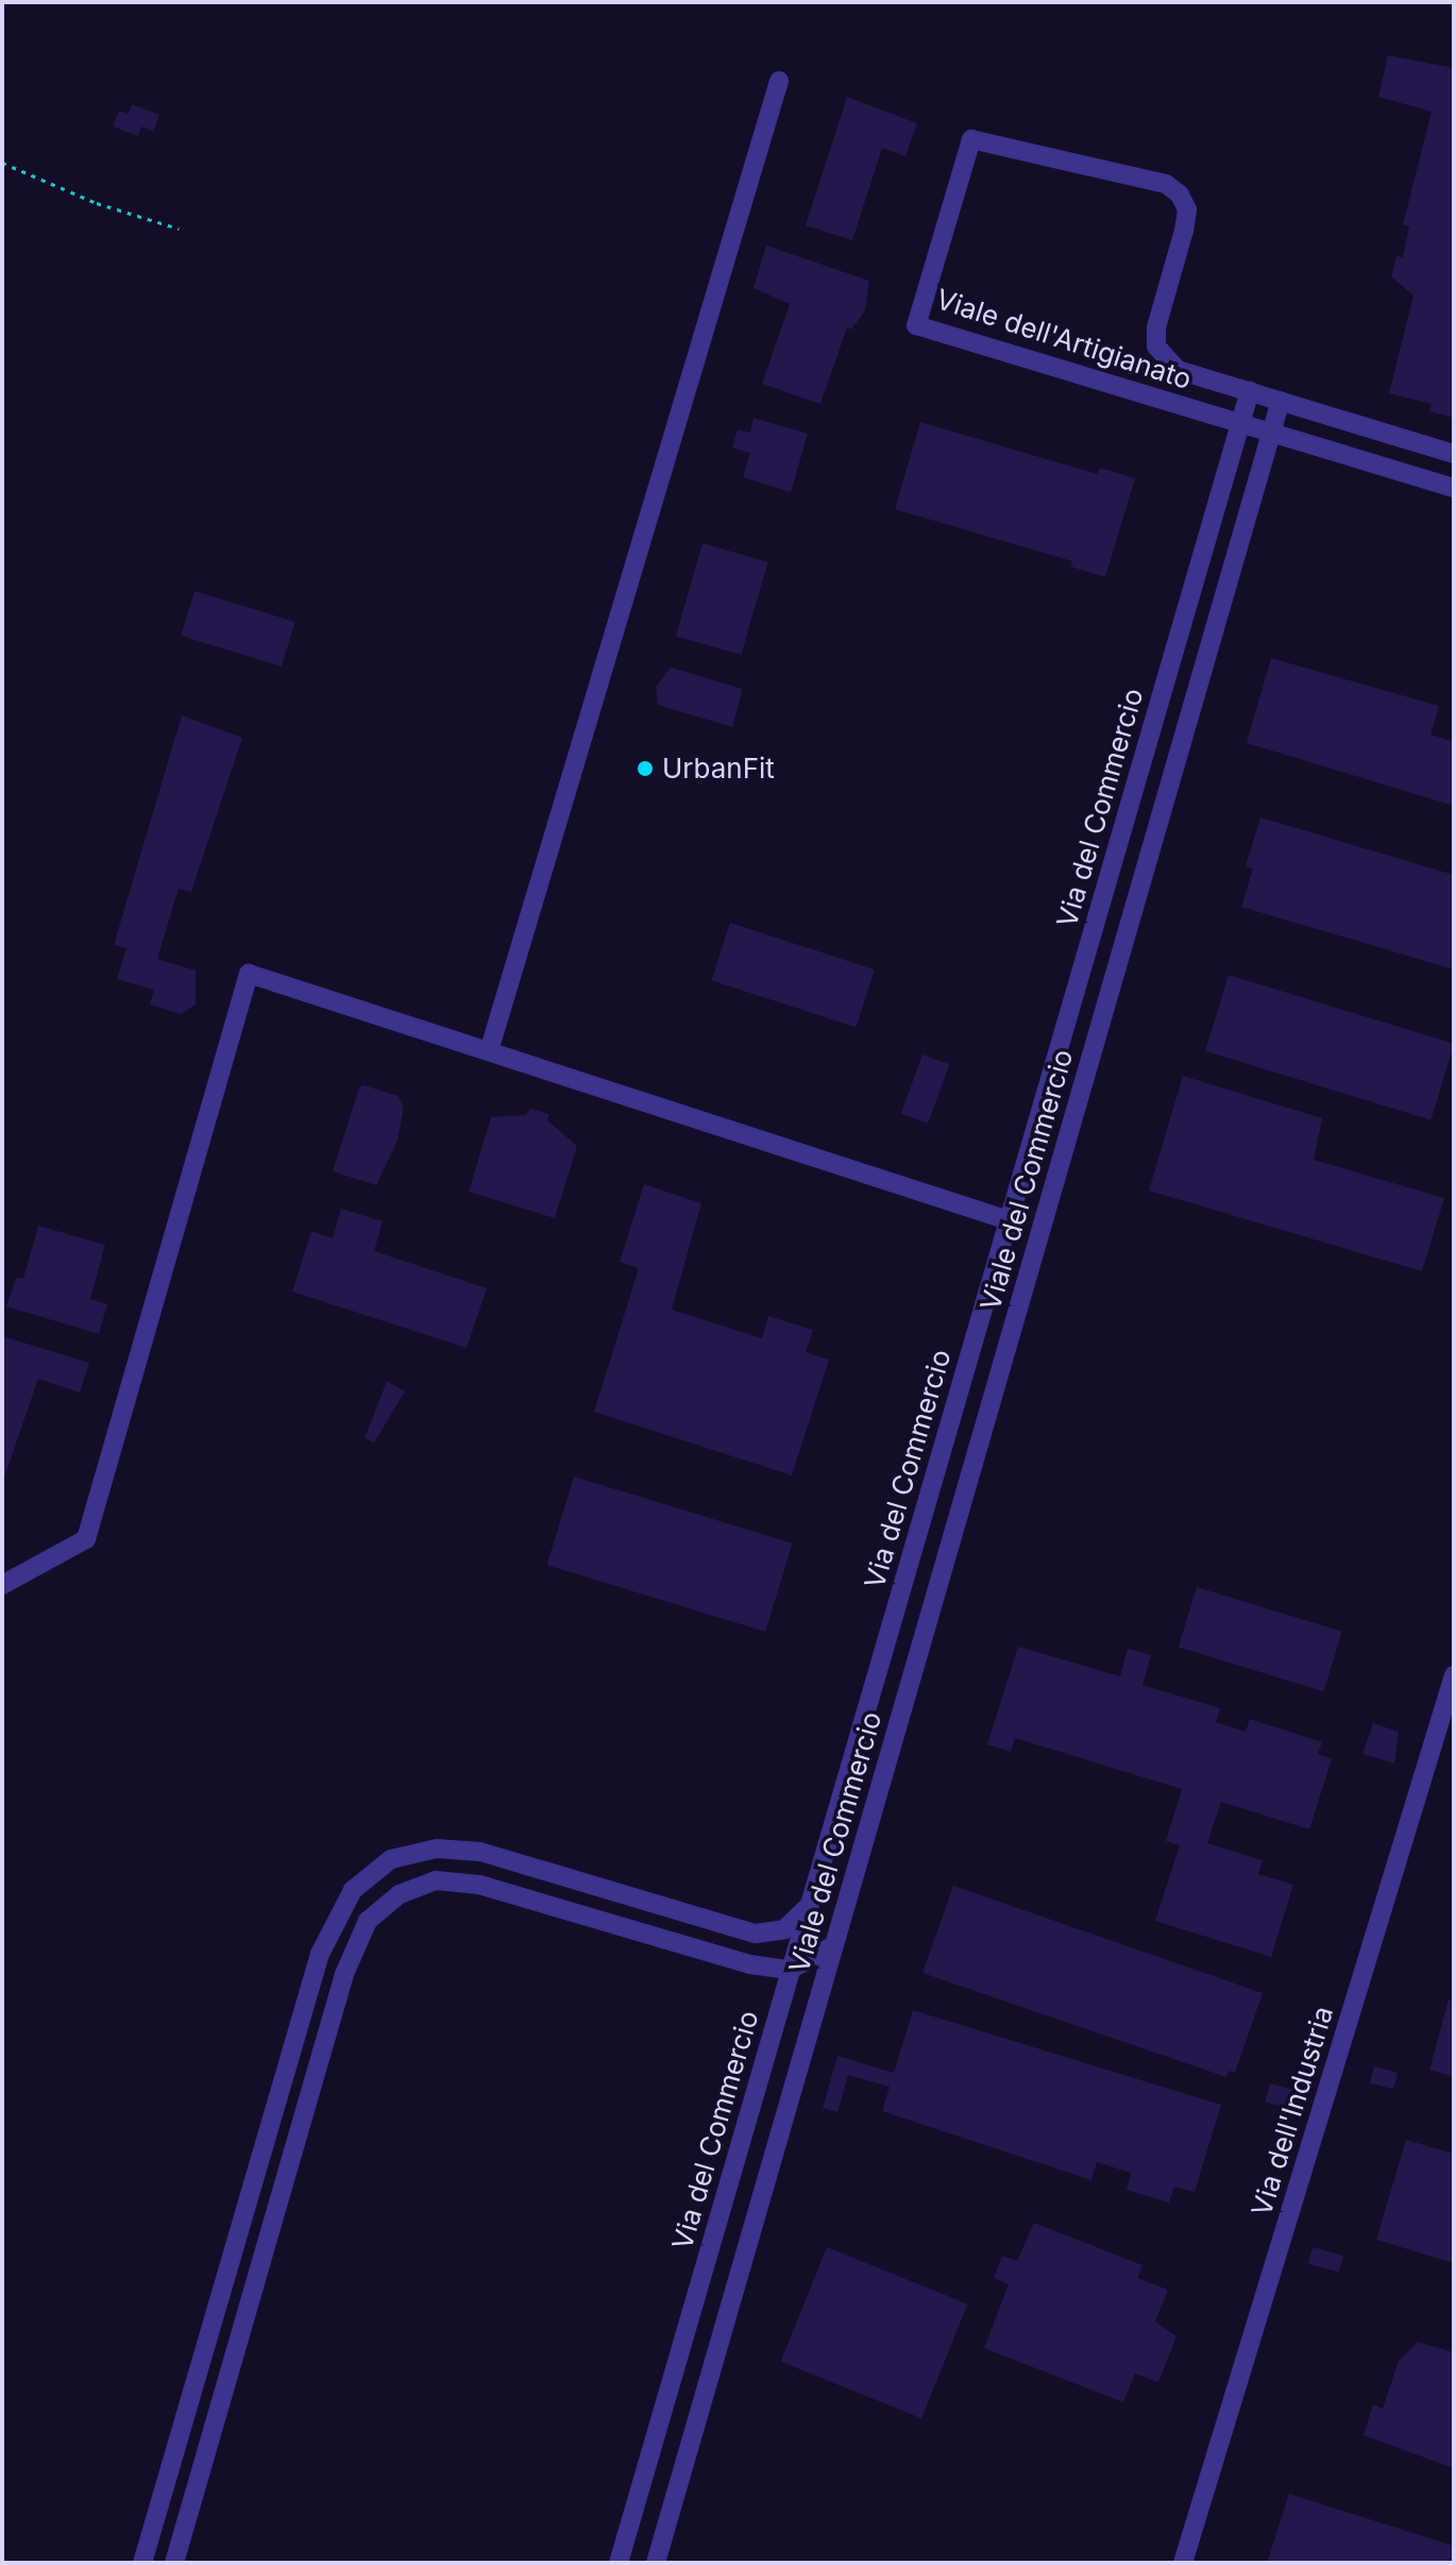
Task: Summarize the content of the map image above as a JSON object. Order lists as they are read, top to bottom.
{
  "streets": {
    "street": [
      "Viale dell'Artigianato",
      "Via del Commercio",
      "Viale del Commercio",
      "Via dell'Industria"
    ]
  },
  "crossings": [
    ["Viale dell'Artigianato", "Via del Commercio"],
    ["Viale dell'Artigianato", "Viale del Commercio"]
  ],
  "places": ["UrbanFit"]
}
